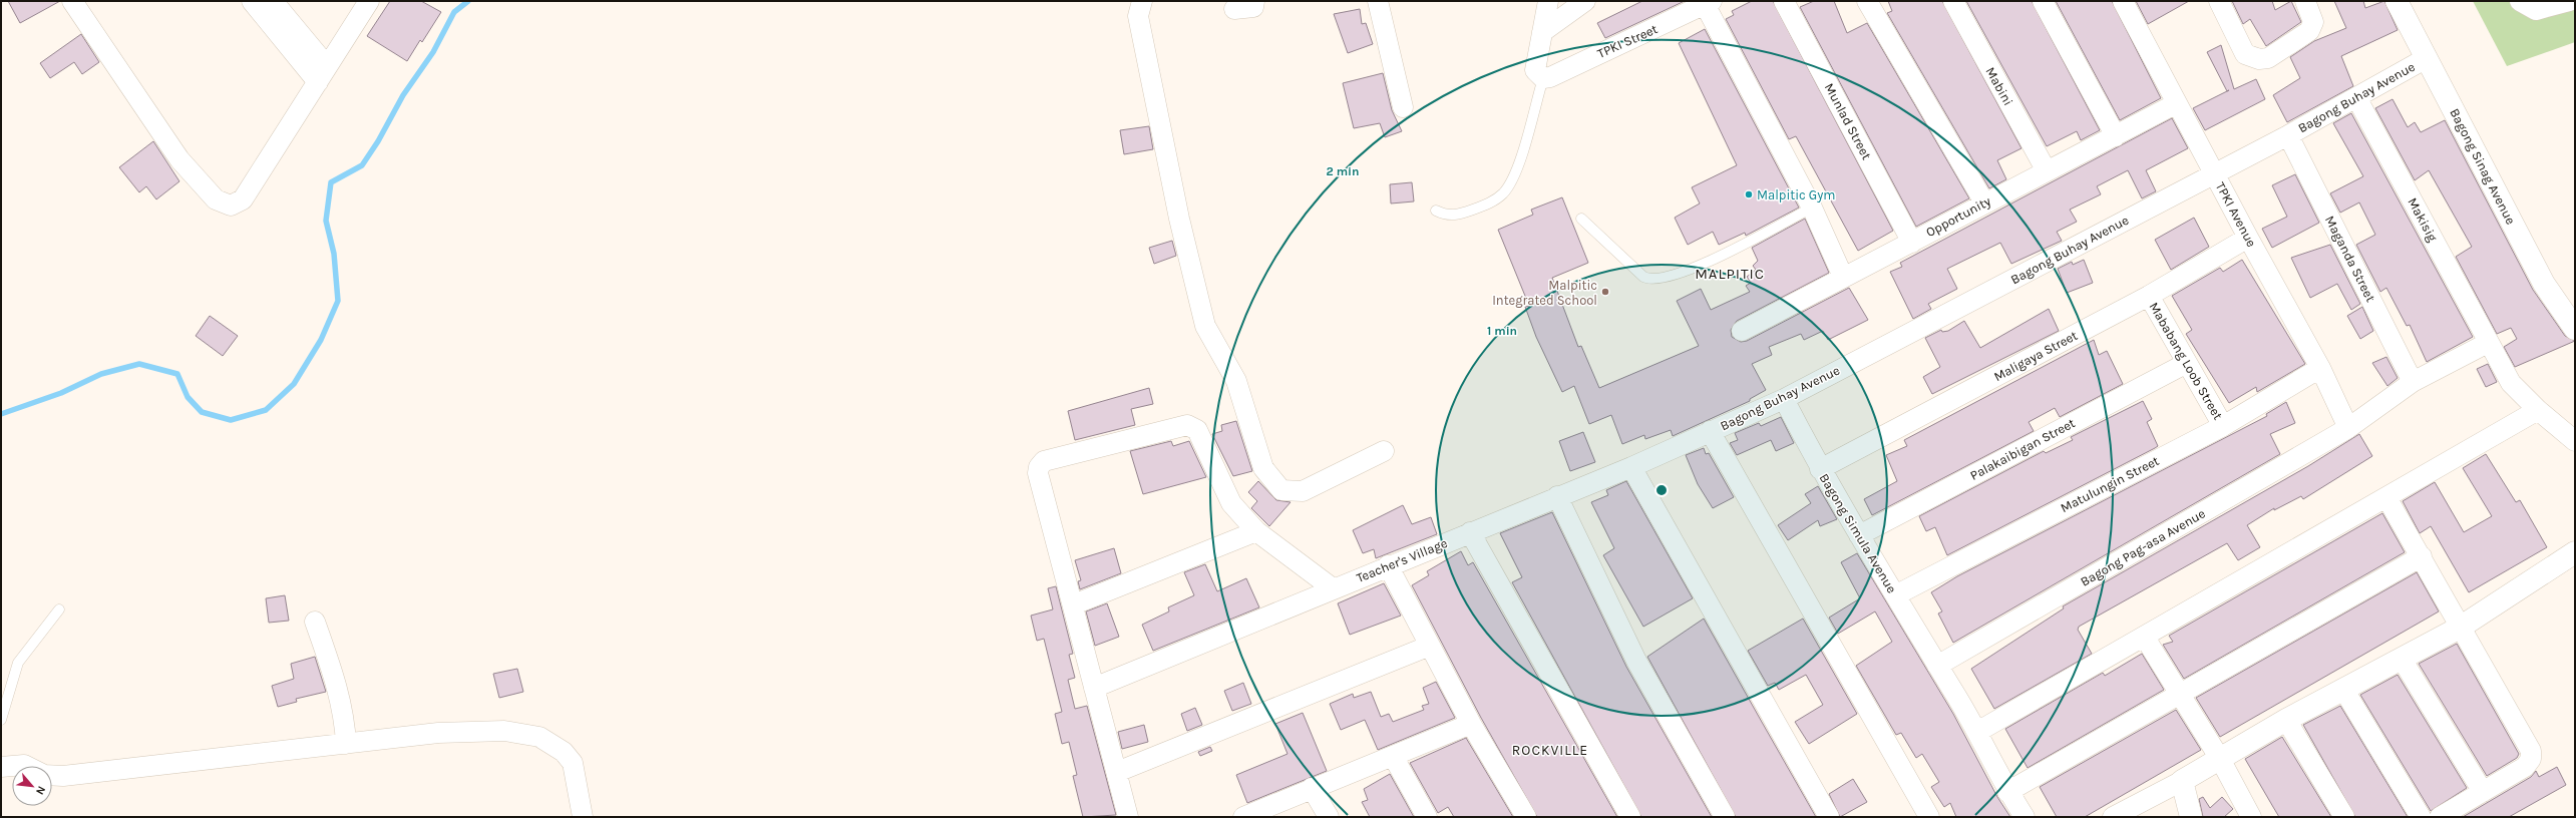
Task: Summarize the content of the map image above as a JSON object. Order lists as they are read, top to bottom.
{
  "streets": {
    "street": [
      "TPKI Street",
      "Mabini",
      "Bagong Buhay Avenue",
      "Munlad Street",
      "Bagong Sinag Avenue",
      "TPKI Avenue",
      "Opportunity",
      "Makisig",
      "Maganda Street",
      "Maligaya Street",
      "Mababang Loob Street",
      "Palakaibigan Street",
      "Matulungin Street",
      "Bagong Simula Avenue",
      "Bagong Pag-asa Avenue",
      "Teacher's Village"
    ]
  },
  "crossings": [
    ["Mabini", "Opportunity"],
    ["Bagong Buhay Avenue", "Bagong Sinag Avenue"],
    ["Bagong Buhay Avenue", "TPKI Avenue"],
    ["Bagong Buhay Avenue", "Makisig"],
    ["Bagong Buhay Avenue", "Maganda Street"],
    ["Bagong Buhay Avenue", "Bagong Simula Avenue"],
    ["Bagong Buhay Avenue", "Teacher's Village"],
    ["Munlad Street", "Opportunity"],
    ["TPKI Avenue", "Opportunity"],
    ["TPKI Avenue", "Maligaya Street"],
    ["TPKI Avenue", "Matulungin Street"],
    ["TPKI Avenue", "Bagong Pag-asa Avenue"],
    ["Makisig", "Bagong Pag-asa Avenue"],
    ["Maganda Street", "Bagong Pag-asa Avenue"],
    ["Maligaya Street", "Mababang Loob Street"],
    ["Maligaya Street", "Bagong Simula Avenue"],
    ["Mababang Loob Street", "Palakaibigan Street"],
    ["Mababang Loob Street", "Matulungin Street"],
    ["Palakaibigan Street", "Bagong Simula Avenue"],
    ["Matulungin Street", "Bagong Simula Avenue"],
    ["Bagong Simula Avenue", "Bagong Pag-asa Avenue"]
  ],
  "districts": ["MALPITIC", "ROCKVILLE"],
  "places": ["Malpitic Gym", "Malpitic Integrated School"],
  "north": "bottom right",
  "rings": ["2 min", "1 min"]
}
